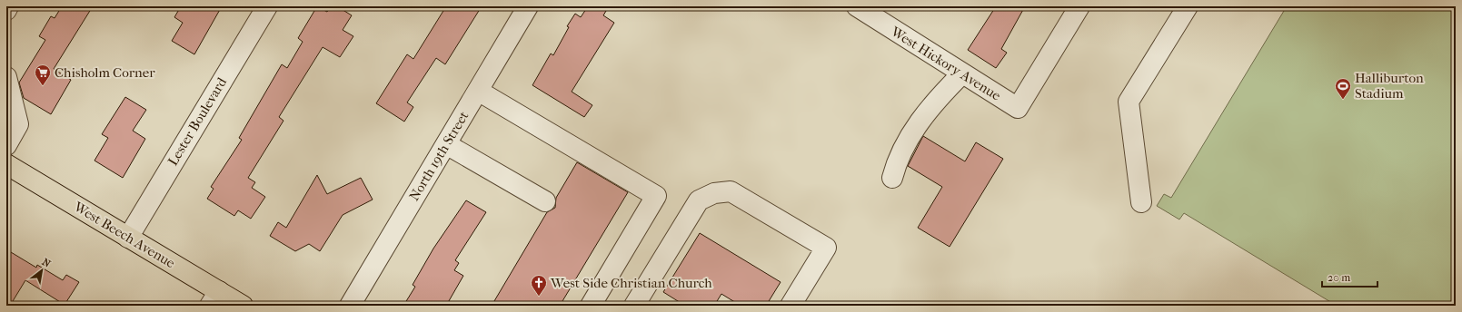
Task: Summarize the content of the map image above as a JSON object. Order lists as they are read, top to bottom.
{
  "streets": {
    "main road": ["West Beech Avenue"],
    "street": ["West Hickory Avenue", "Lester Boulevard", "North 19th Street"]
  },
  "crossings": [
    ["Lester Boulevard", "West Beech Avenue"]
  ],
  "places": {
    "supermarket": ["Chisholm Corner"],
    "sports": ["Halliburton Stadium"],
    "church": ["West Side Christian Church"]
  },
  "scale_bar": "20 m",
  "north": "top right"
}
